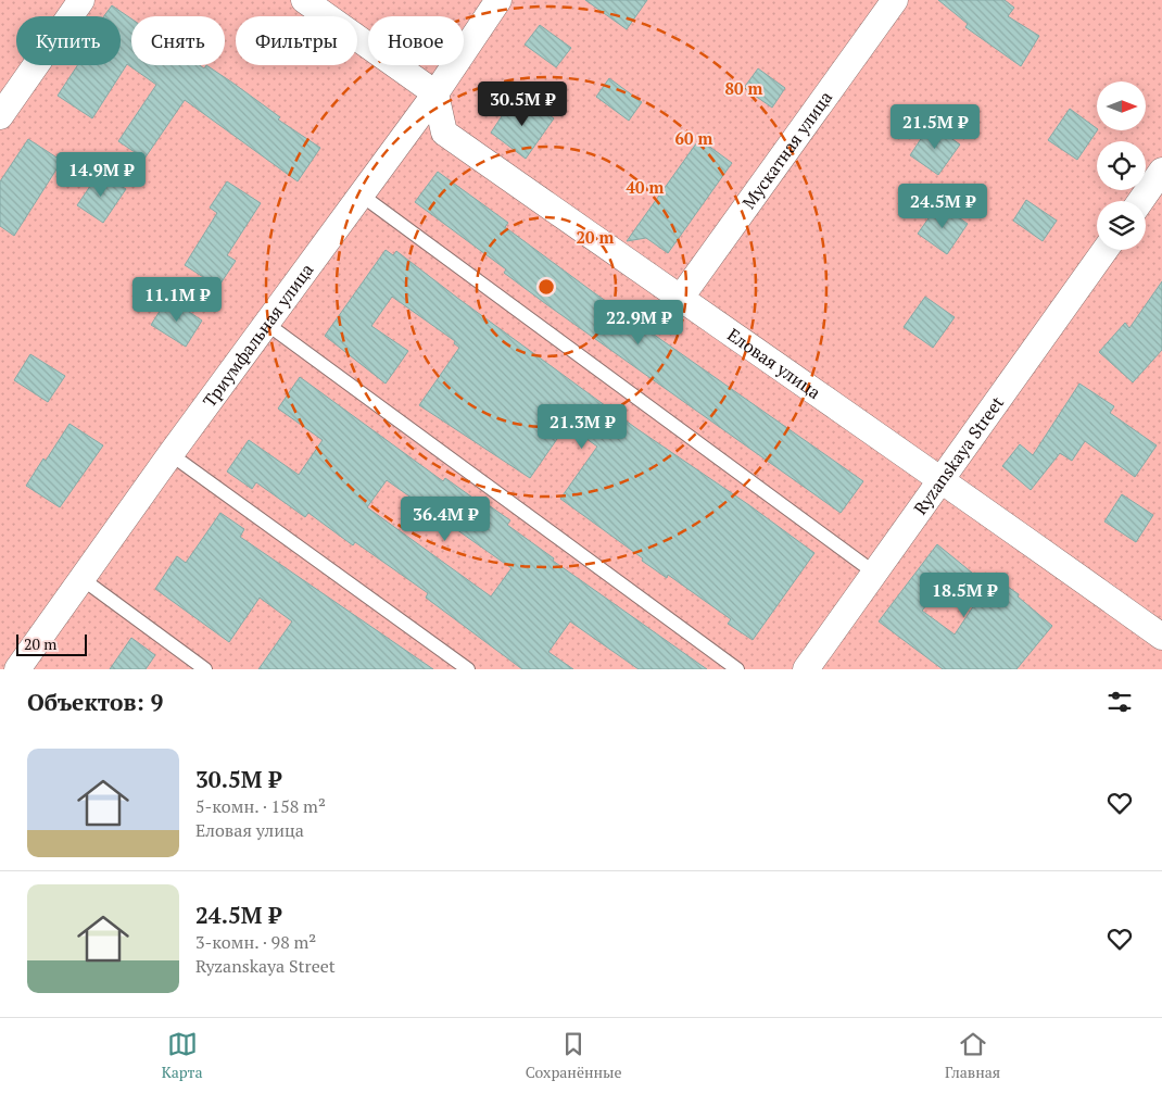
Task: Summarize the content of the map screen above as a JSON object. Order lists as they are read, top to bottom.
{
  "streets": {
    "street": [
      "Мускатная улица",
      "Триумфальная улица",
      "Еловая улица",
      "Ryzanskaya Street"
    ]
  },
  "crossings": [
    ["Мускатная улица", "Еловая улица"],
    ["Триумфальная улица", "Еловая улица"],
    ["Еловая улица", "Ryzanskaya Street"]
  ],
  "scale_bar": "20 m",
  "north": "right",
  "page": {
    "chip": [
      "Купить",
      "Снять",
      "Фильтры",
      "Новое"
    ],
    "price": [
      "30.5M ₽",
      "21.5M ₽",
      "14.9M ₽",
      "24.5M ₽",
      "11.1M ₽",
      "22.9M ₽",
      "21.3M ₽",
      "36.4M ₽",
      "18.5M ₽"
    ],
    "scale": "20 m",
    "heading": "Объектов: 9",
    "list": [
      {
        "name": "30.5M ₽",
        "note": "5-комн. · 158 m² · Еловая улица"
      },
      {
        "name": "24.5M ₽",
        "note": "3-комн. · 98 m² · Ryzanskaya Street"
      }
    ],
    "tabs": ["Карта", "Сохранённые", "Главная"]
  },
  "rings": [
    "80 m",
    "60 m",
    "40 m",
    "20 m"
  ]
}
